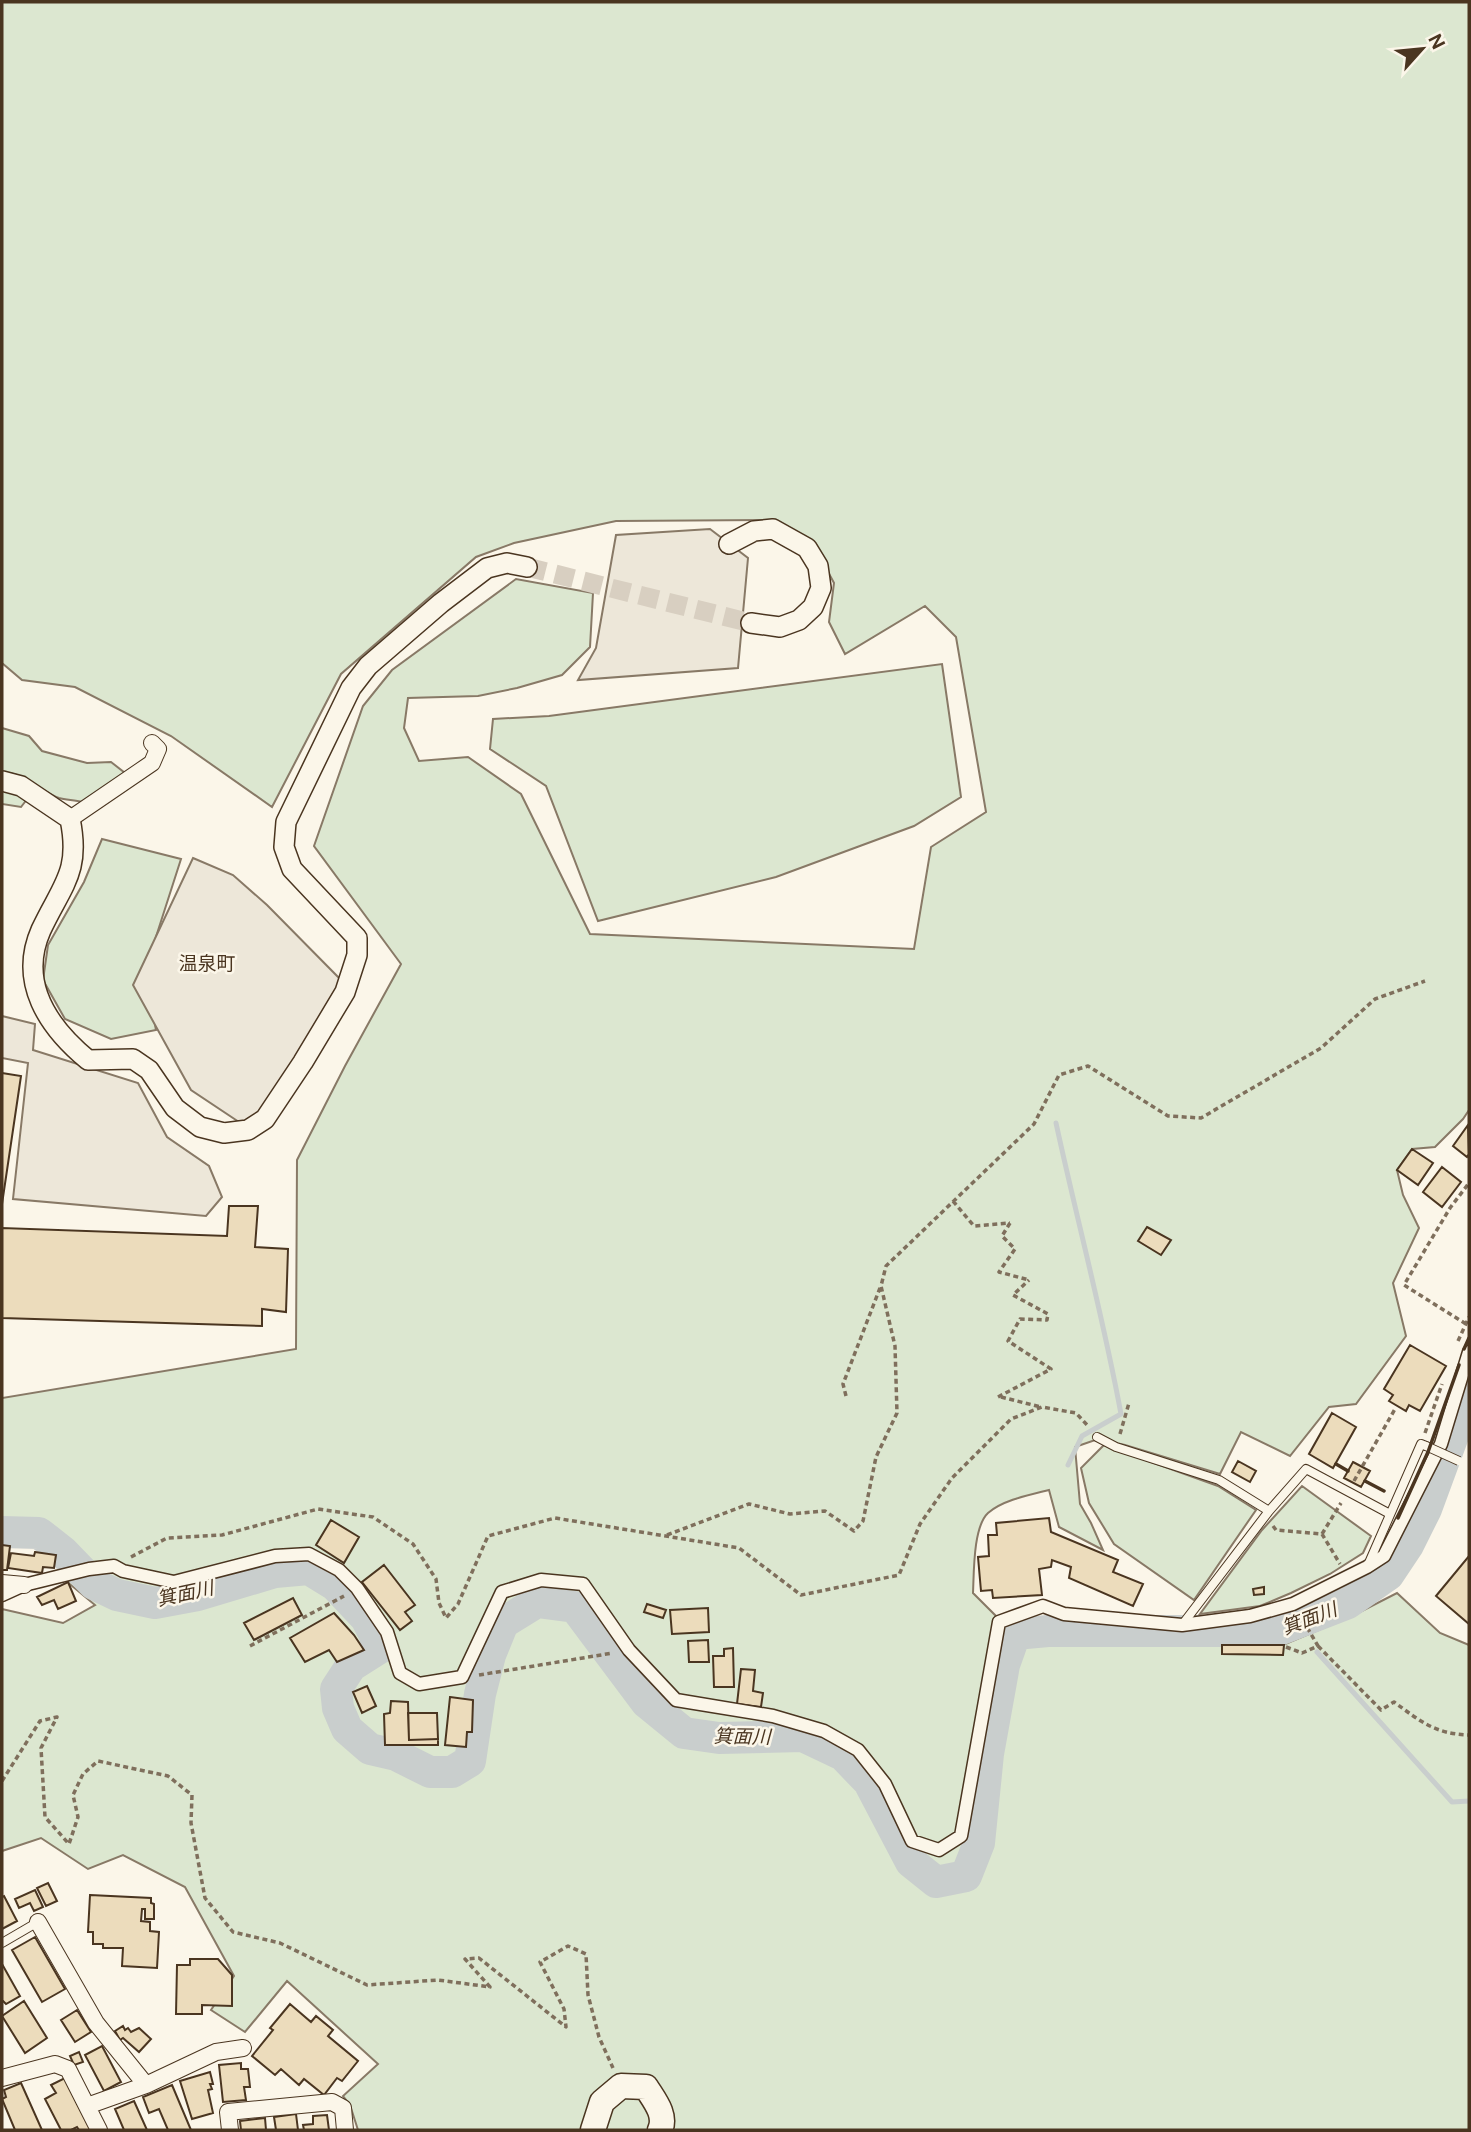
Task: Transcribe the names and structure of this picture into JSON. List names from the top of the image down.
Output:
{
  "districts": ["温泉町"],
  "water": ["箕面川"],
  "north": "top right"
}
